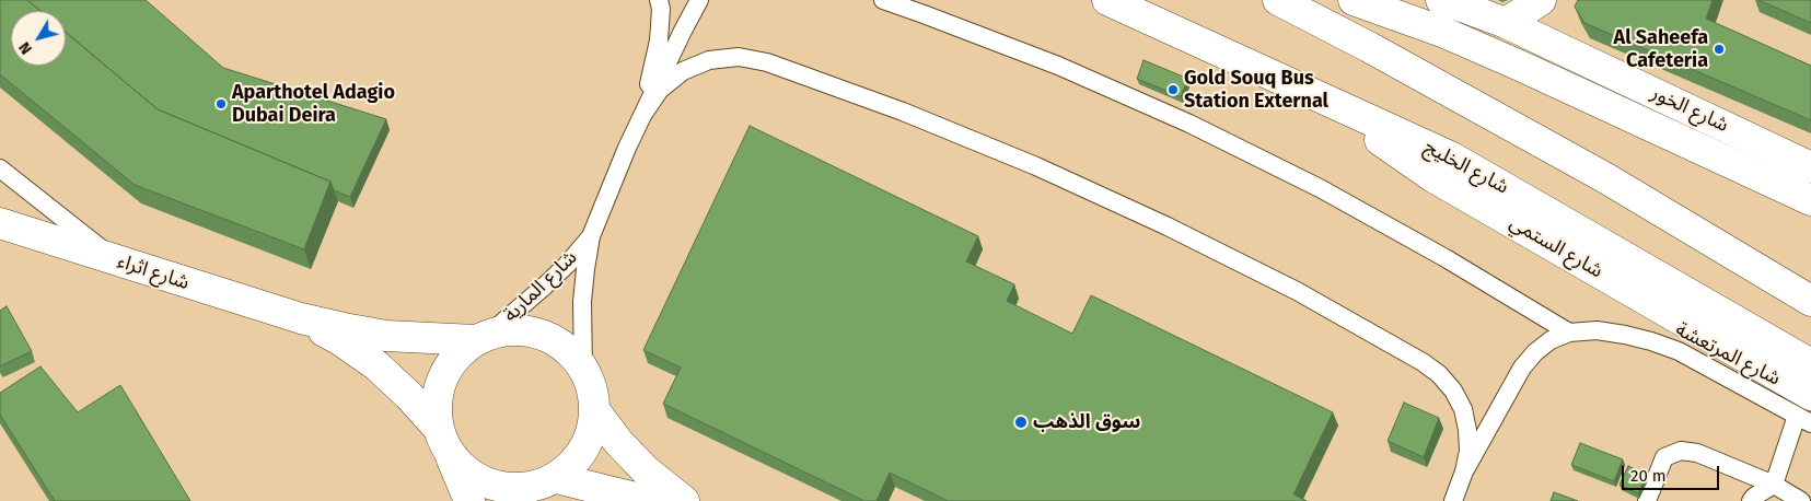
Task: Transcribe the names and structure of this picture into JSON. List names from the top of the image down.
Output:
{
  "streets": {
    "main road": [
      "شارع الخور",
      "شارع الخليج",
      "شارع الستمي",
      "شارع اثراء"
    ],
    "lane": ["شارع المارية", "شارع المرتعشة"]
  },
  "crossings": [
    ["شارع الخليج", "شارع الستمي"],
    ["شارع الستمي", "شارع المرتعشة"],
    ["شارع اثراء", "شارع المارية"]
  ],
  "places": [
    "Al Saheefa Cafeteria",
    "Gold Souq Bus Station External",
    "Aparthotel Adagio Dubai Deira",
    "سوق الذهب"
  ],
  "scale_bar": "20 m",
  "north": "bottom left"
}
